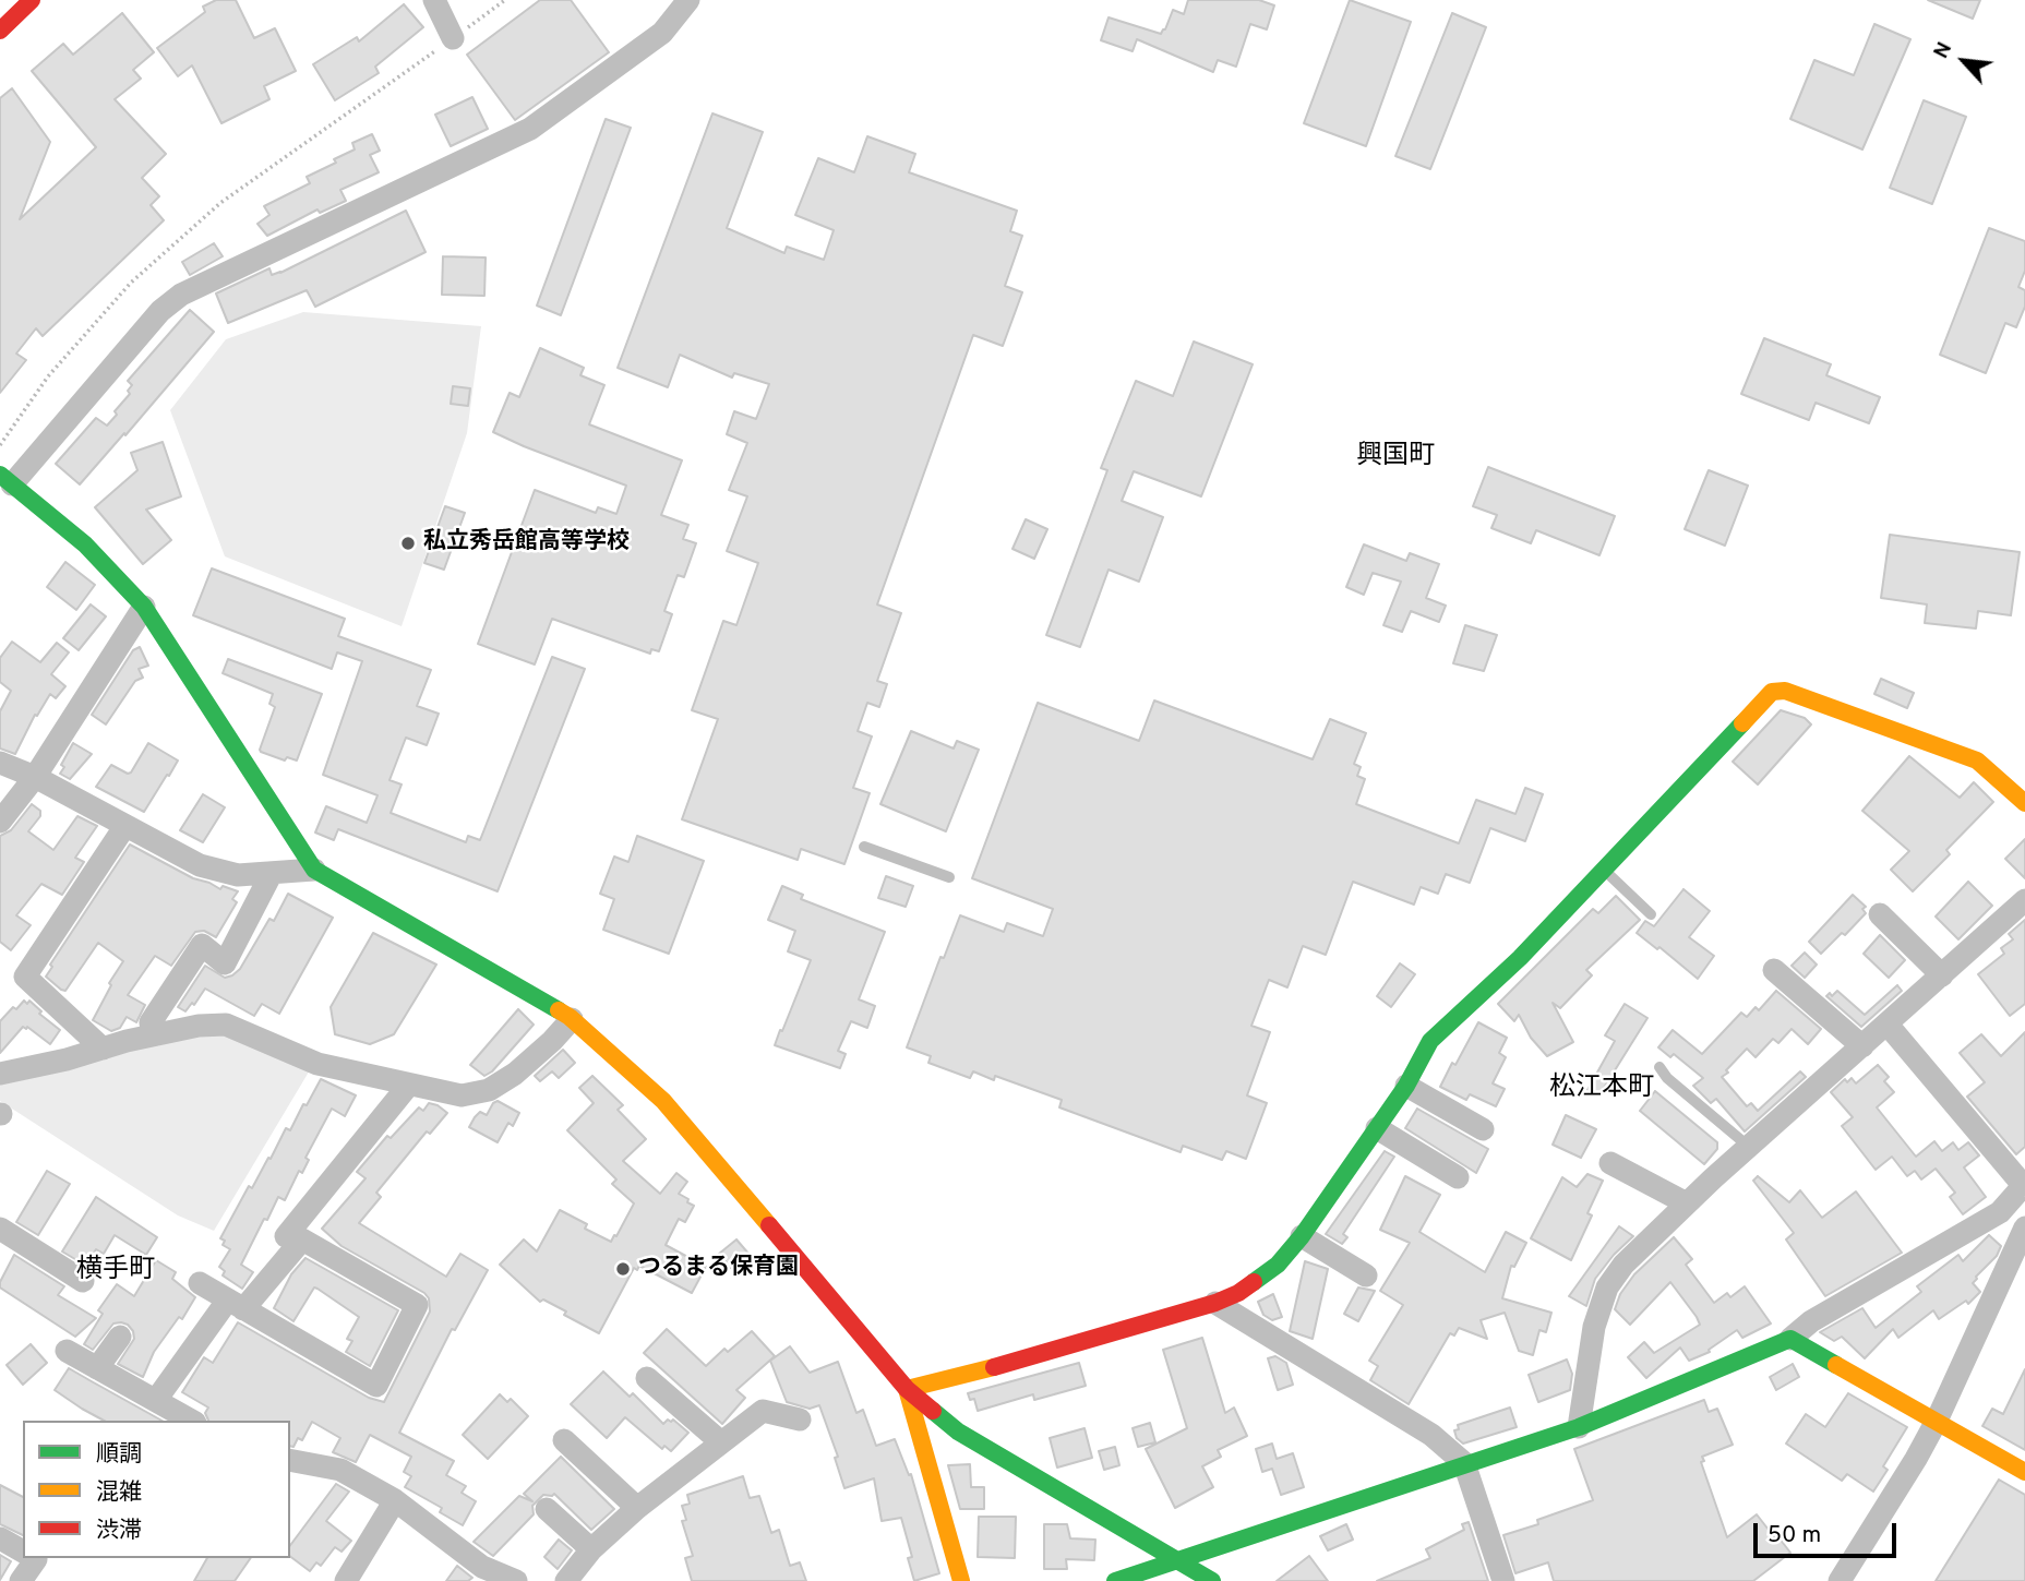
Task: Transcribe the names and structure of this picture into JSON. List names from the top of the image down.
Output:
{
  "districts": ["興国町", "松江本町", "横手町"],
  "places": ["私立秀岳館高等学校", "つるまる保育園"],
  "legend": ["順調", "混雑", "渋滞"],
  "scale_bar": "50 m",
  "north": "top left"
}
